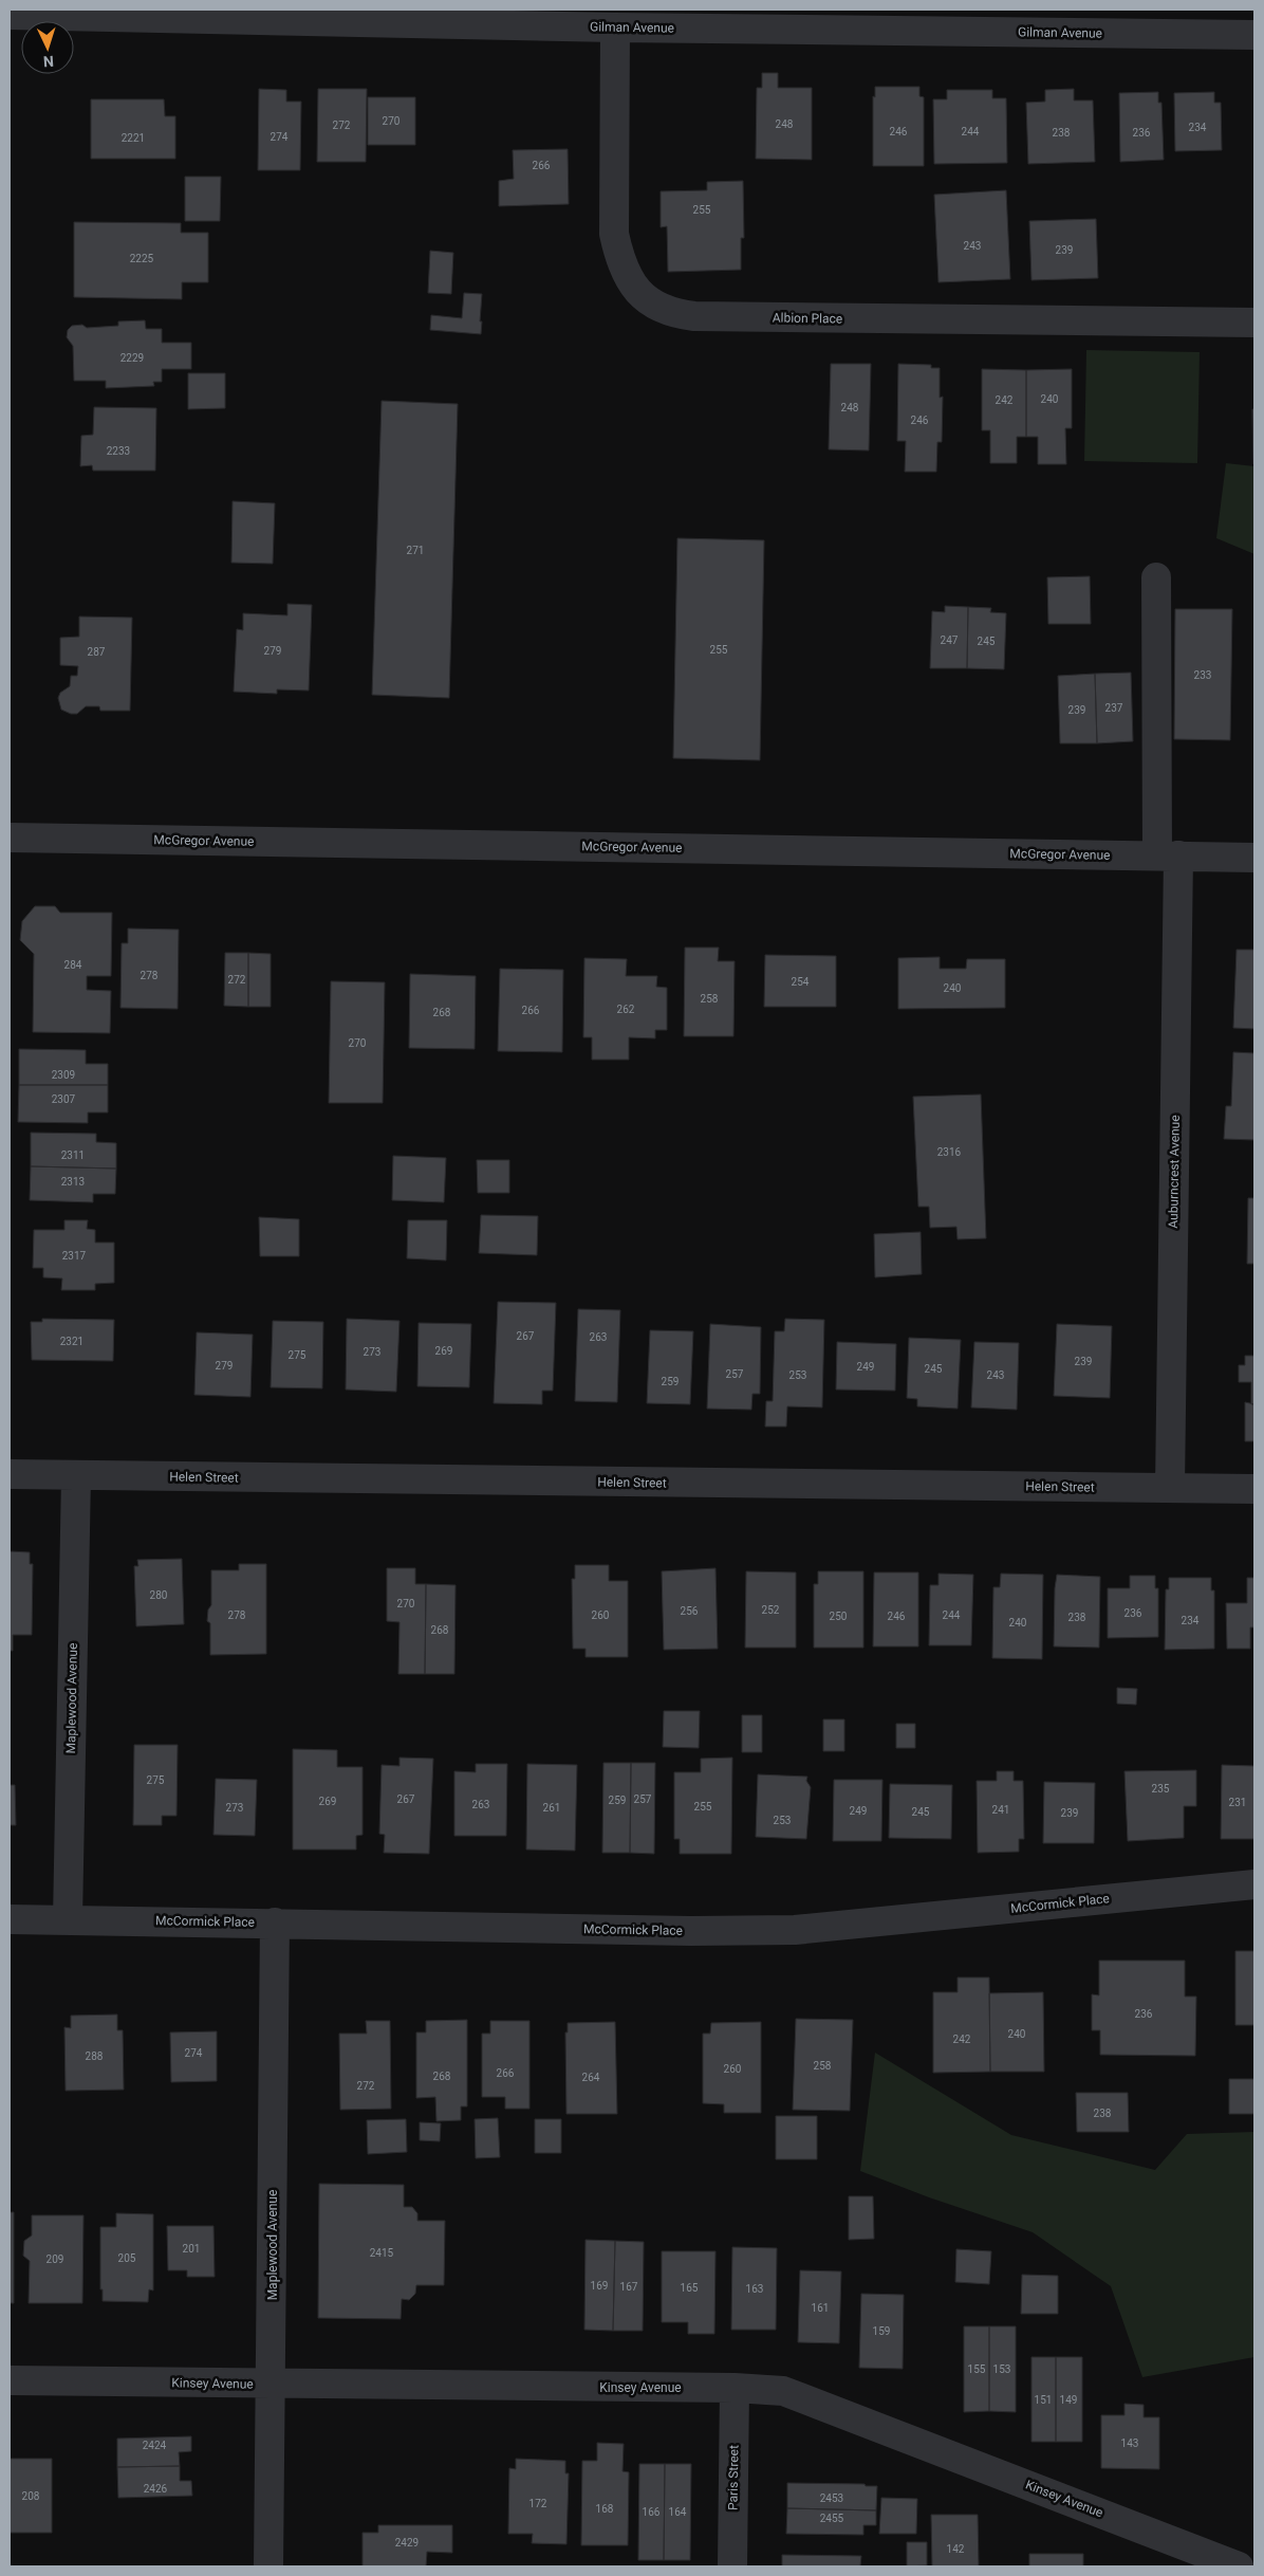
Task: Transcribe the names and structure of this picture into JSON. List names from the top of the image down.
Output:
{
  "streets": {
    "street": [
      "Gilman Avenue",
      "Albion Place",
      "McGregor Avenue",
      "Auburncrest Avenue",
      "Helen Street",
      "Maplewood Avenue",
      "McCormick Place",
      "Kinsey Avenue",
      "Paris Street"
    ]
  },
  "crossings": [
    ["Gilman Avenue", "Albion Place"],
    ["McGregor Avenue", "Auburncrest Avenue"],
    ["Auburncrest Avenue", "Helen Street"],
    ["Helen Street", "Maplewood Avenue"],
    ["Maplewood Avenue", "McCormick Place"],
    ["Maplewood Avenue", "Kinsey Avenue"],
    ["Kinsey Avenue", "Paris Street"]
  ],
  "house_numbers": [
    "270",
    "248",
    "272",
    "234",
    "246",
    "244",
    "238",
    "236",
    "274",
    "2221",
    "266",
    "255",
    "243",
    "239",
    "2225",
    "2229",
    "240",
    "242",
    "248",
    "246",
    "2233",
    "271",
    "247",
    "245",
    "255",
    "279",
    "287",
    "233",
    "237",
    "239",
    "284",
    "278",
    "272",
    "254",
    "240",
    "258",
    "262",
    "266",
    "268",
    "270",
    "2309",
    "2307",
    "2316",
    "2311",
    "2313",
    "2317",
    "267",
    "263",
    "2321",
    "269",
    "273",
    "275",
    "239",
    "279",
    "249",
    "245",
    "257",
    "253",
    "243",
    "259",
    "280",
    "270",
    "252",
    "256",
    "236",
    "278",
    "260",
    "244",
    "250",
    "246",
    "238",
    "234",
    "240",
    "268",
    "275",
    "235",
    "267",
    "257",
    "259",
    "269",
    "231",
    "263",
    "255",
    "273",
    "261",
    "241",
    "249",
    "245",
    "239",
    "253",
    "236",
    "240",
    "242",
    "274",
    "288",
    "258",
    "260",
    "266",
    "268",
    "264",
    "272",
    "238",
    "201",
    "2415",
    "205",
    "209",
    "169",
    "167",
    "165",
    "163",
    "161",
    "159",
    "155",
    "153",
    "151",
    "149",
    "143",
    "2424",
    "2426",
    "208",
    "2453",
    "172",
    "168",
    "166",
    "164",
    "2455",
    "2429",
    "142"
  ],
  "north": "bottom"
}
